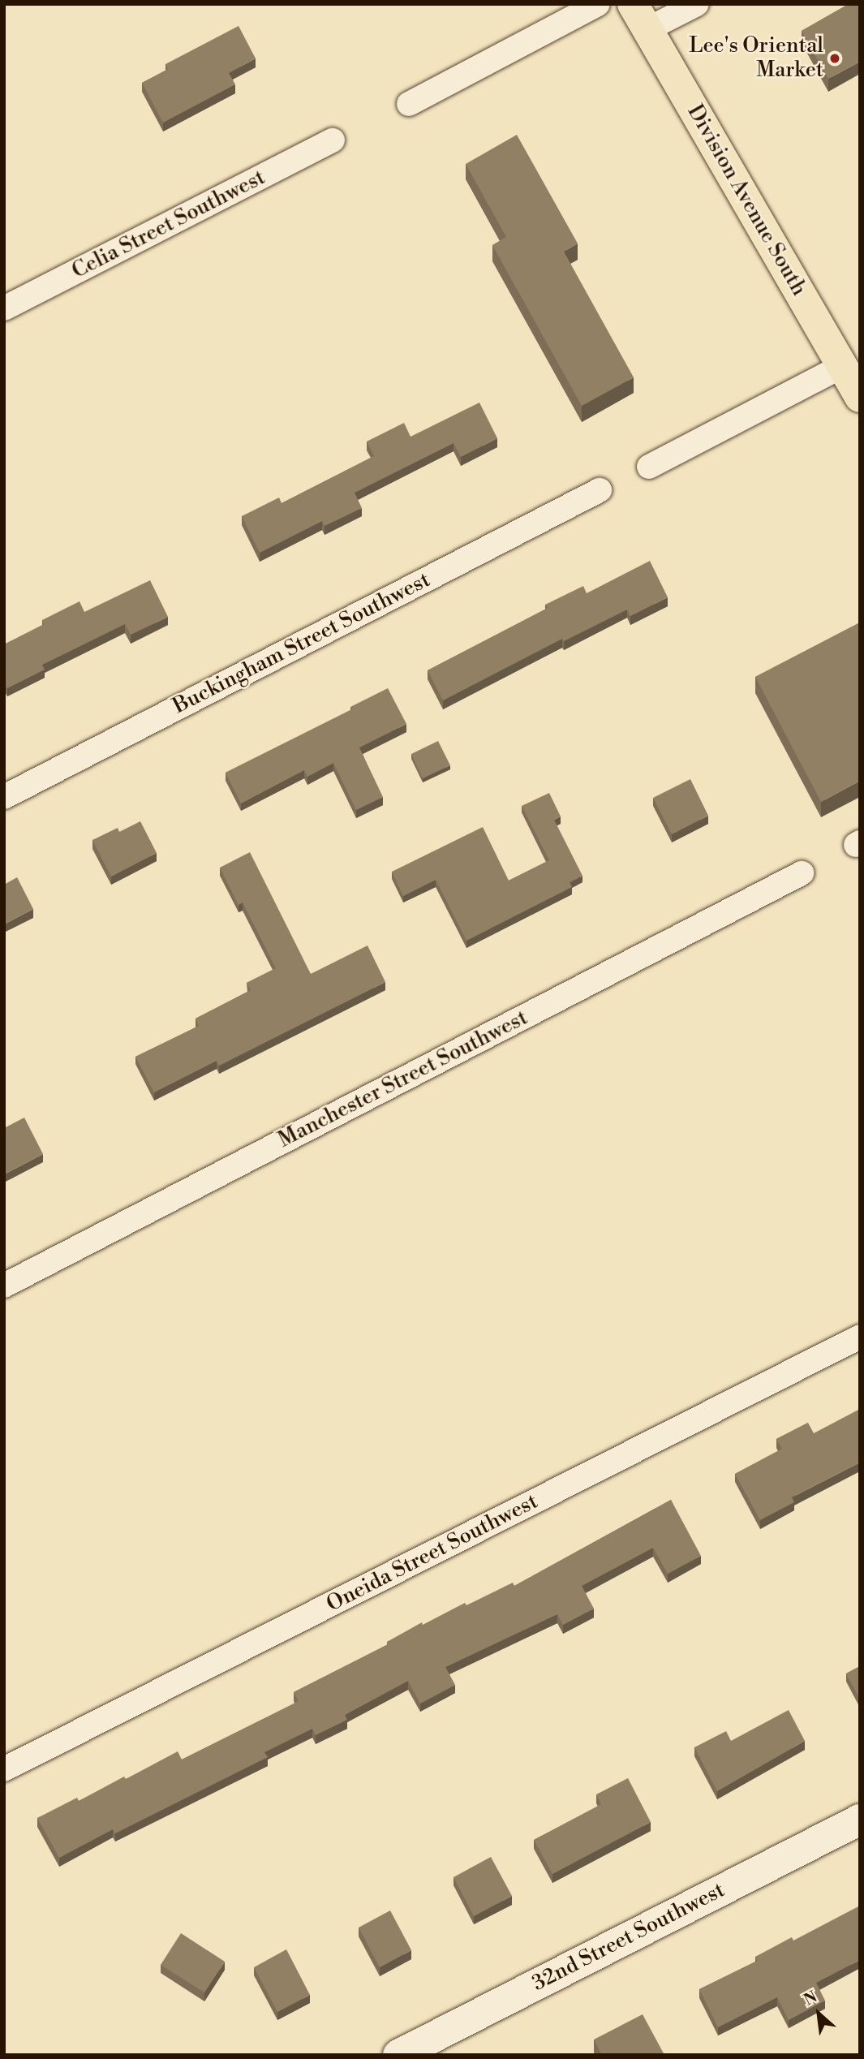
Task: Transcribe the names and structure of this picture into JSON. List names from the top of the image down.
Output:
{
  "streets": {
    "main road": ["Division Avenue South"],
    "street": [
      "Celia Street Southwest",
      "Buckingham Street Southwest",
      "Manchester Street Southwest",
      "Oneida Street Southwest",
      "32nd Street Southwest"
    ]
  },
  "places": ["Lee's Oriental Market"],
  "north": "top left"
}
